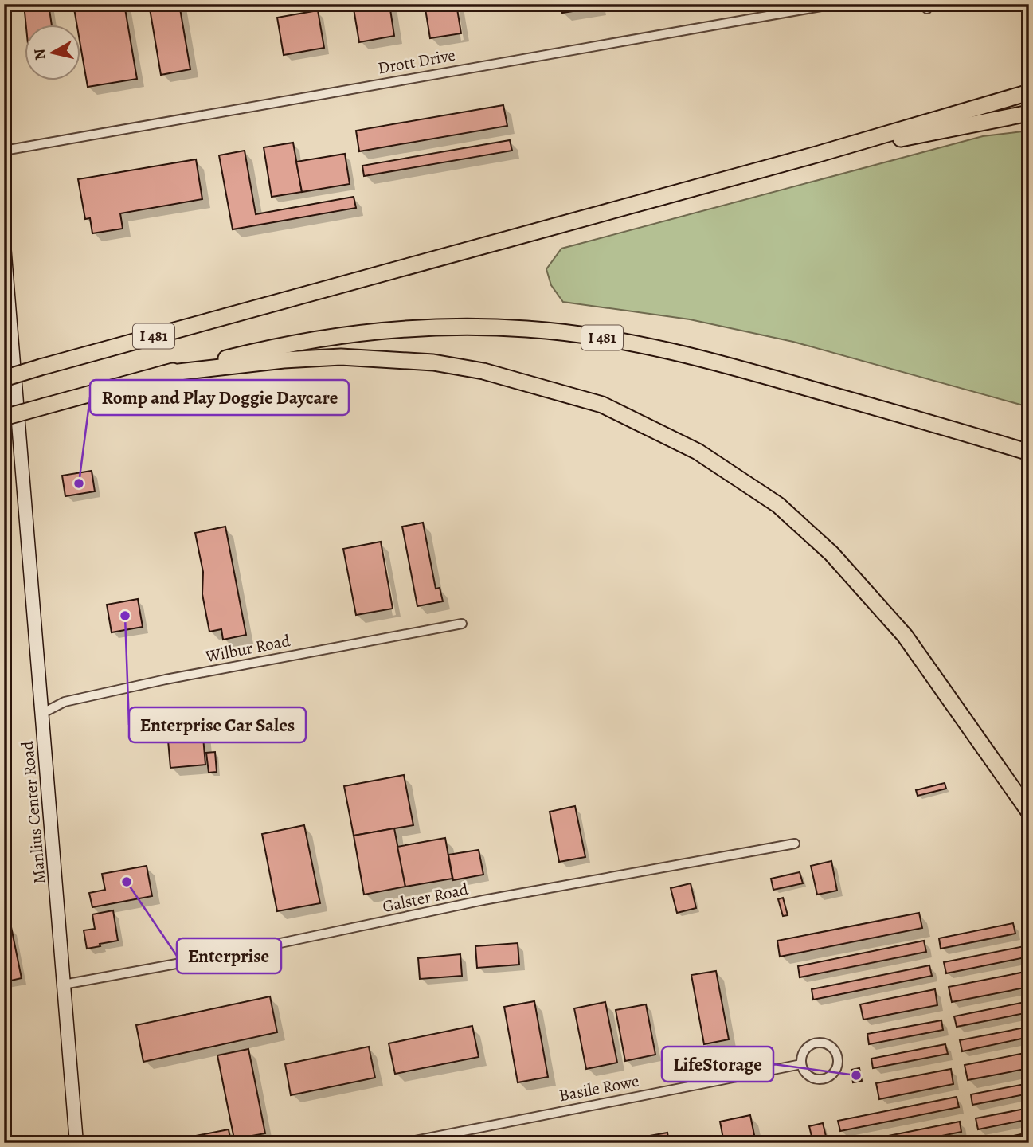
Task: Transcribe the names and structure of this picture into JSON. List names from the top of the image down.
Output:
{
  "streets": {
    "highway": ["I 481"],
    "main road": ["Manlius Center Road"],
    "street": [
      "Drott Drive",
      "Wilbur Road",
      "Galster Road",
      "Basile Rowe"
    ]
  },
  "crossings": [
    ["Wilbur Road", "Manlius Center Road"],
    ["Manlius Center Road", "Galster Road"]
  ],
  "places": [
    "Romp and Play Doggie Daycare",
    "Enterprise Car Sales",
    "Enterprise",
    "LifeStorage"
  ],
  "north": "left"
}
